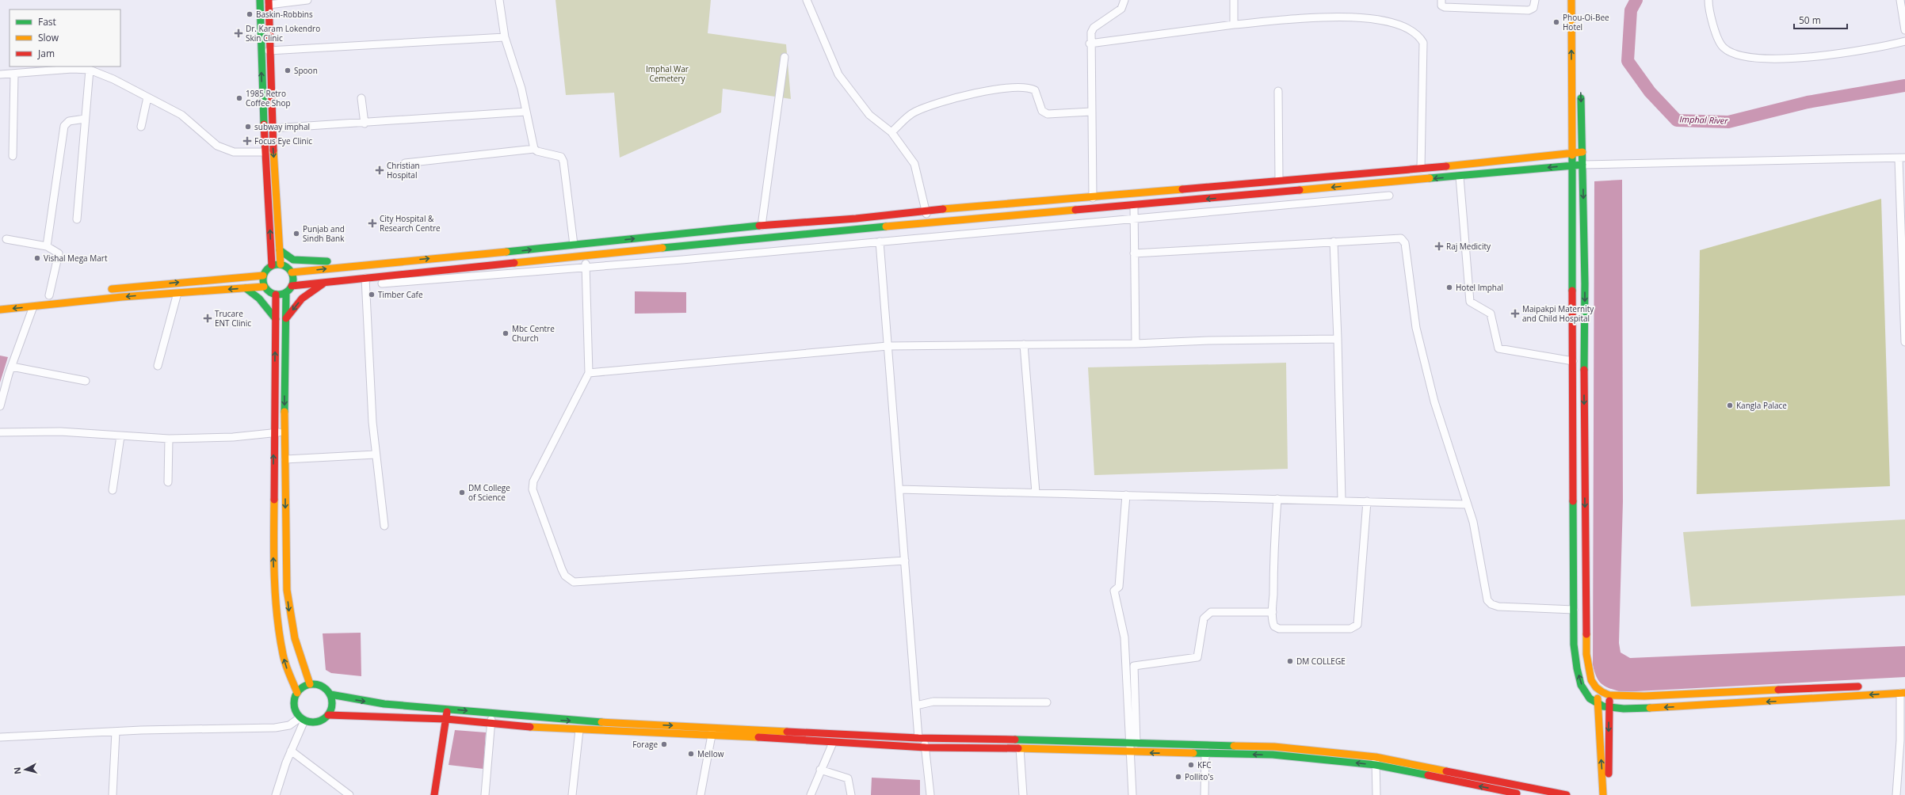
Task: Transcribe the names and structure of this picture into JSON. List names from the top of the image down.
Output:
{
  "water": ["Imphal River"],
  "parks": ["Imphal War Cemetery"],
  "places": {
    "other": [
      "Baskin-Robbins",
      "Phou-Oi-Bee Hotel",
      "Spoon",
      "1985 Retro Coffee Shop",
      "subway imphal",
      "Punjab and Sindh Bank",
      "Vishal Mega Mart",
      "Hotel Imphal",
      "Timber Cafe",
      "Mbc Centre Church",
      "Kangla Palace",
      "DM College of Science",
      "DM COLLEGE",
      "Forage",
      "Mellow",
      "KFC",
      "Pollito's"
    ],
    "health": [
      "Dr. Karam Lokendro Skin Clinic",
      "Focus Eye Clinic",
      "Christian Hospital",
      "City Hospital & Research Centre",
      "Raj Medicity",
      "Maipakpi Maternity and Child Hospital",
      "Trucare ENT Clinic"
    ]
  },
  "legend": ["Fast", "Slow", "Jam"],
  "scale_bar": "50 m",
  "north": "left"
}
